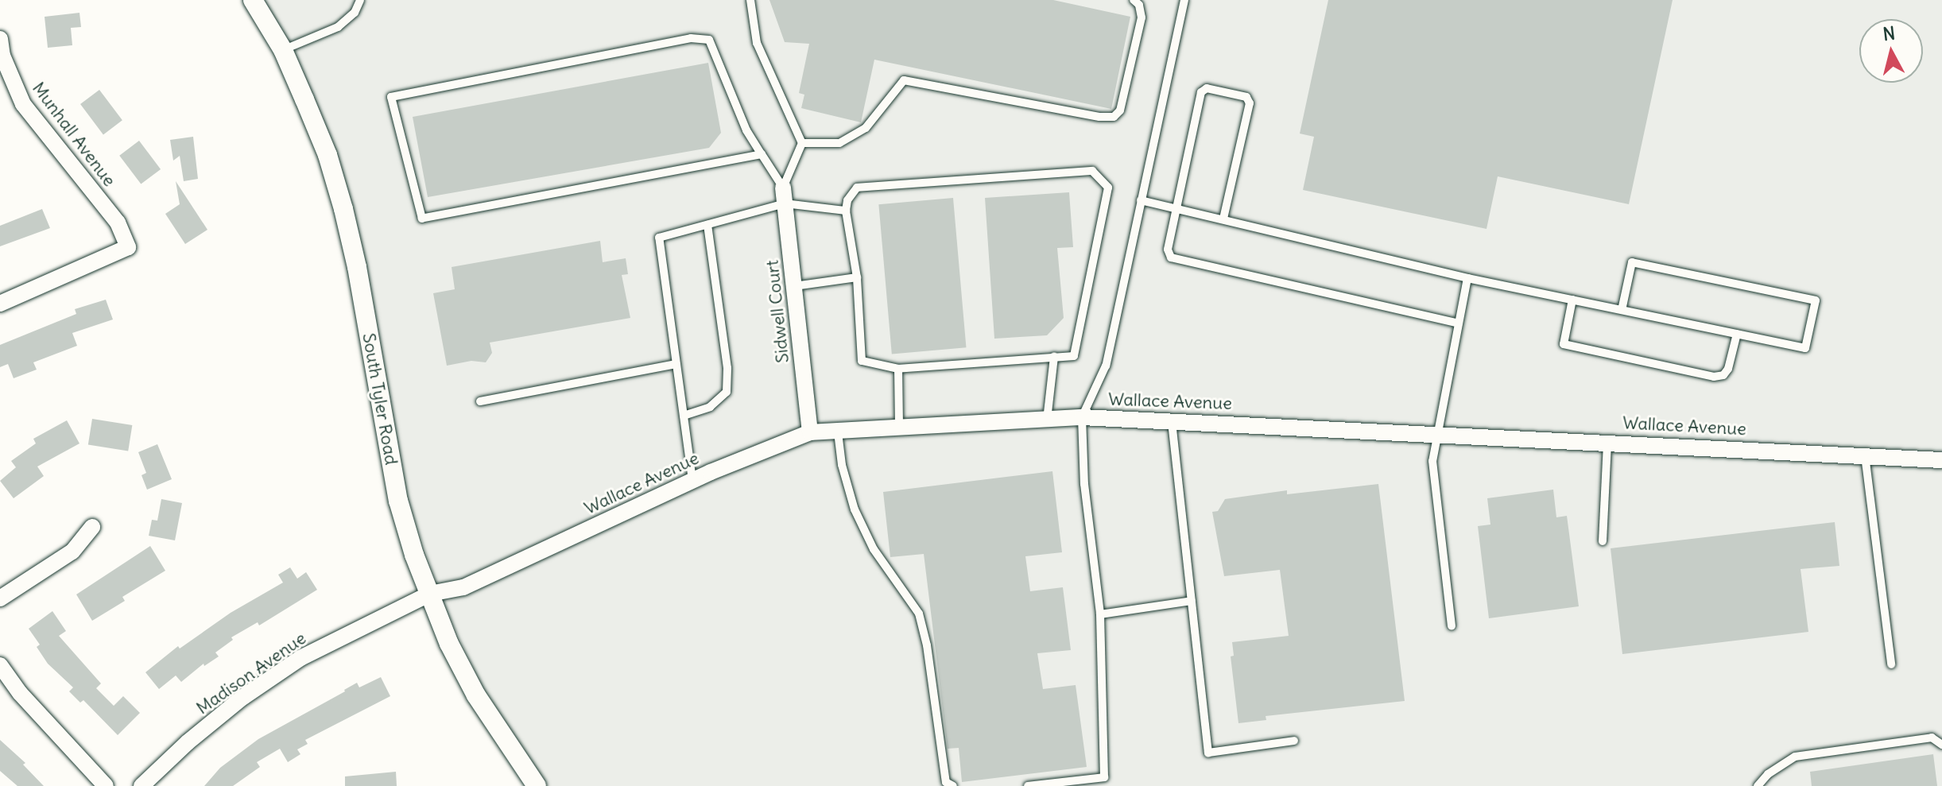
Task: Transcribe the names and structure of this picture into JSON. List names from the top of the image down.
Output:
{
  "streets": {
    "street": [
      "Munhall Avenue",
      "Sidwell Court",
      "South Tyler Road",
      "Wallace Avenue",
      "Madison Avenue"
    ]
  },
  "crossings": [
    ["Sidwell Court", "Wallace Avenue"],
    ["South Tyler Road", "Wallace Avenue"],
    ["South Tyler Road", "Madison Avenue"],
    ["Wallace Avenue", "Madison Avenue"]
  ],
  "north": "top"
}
